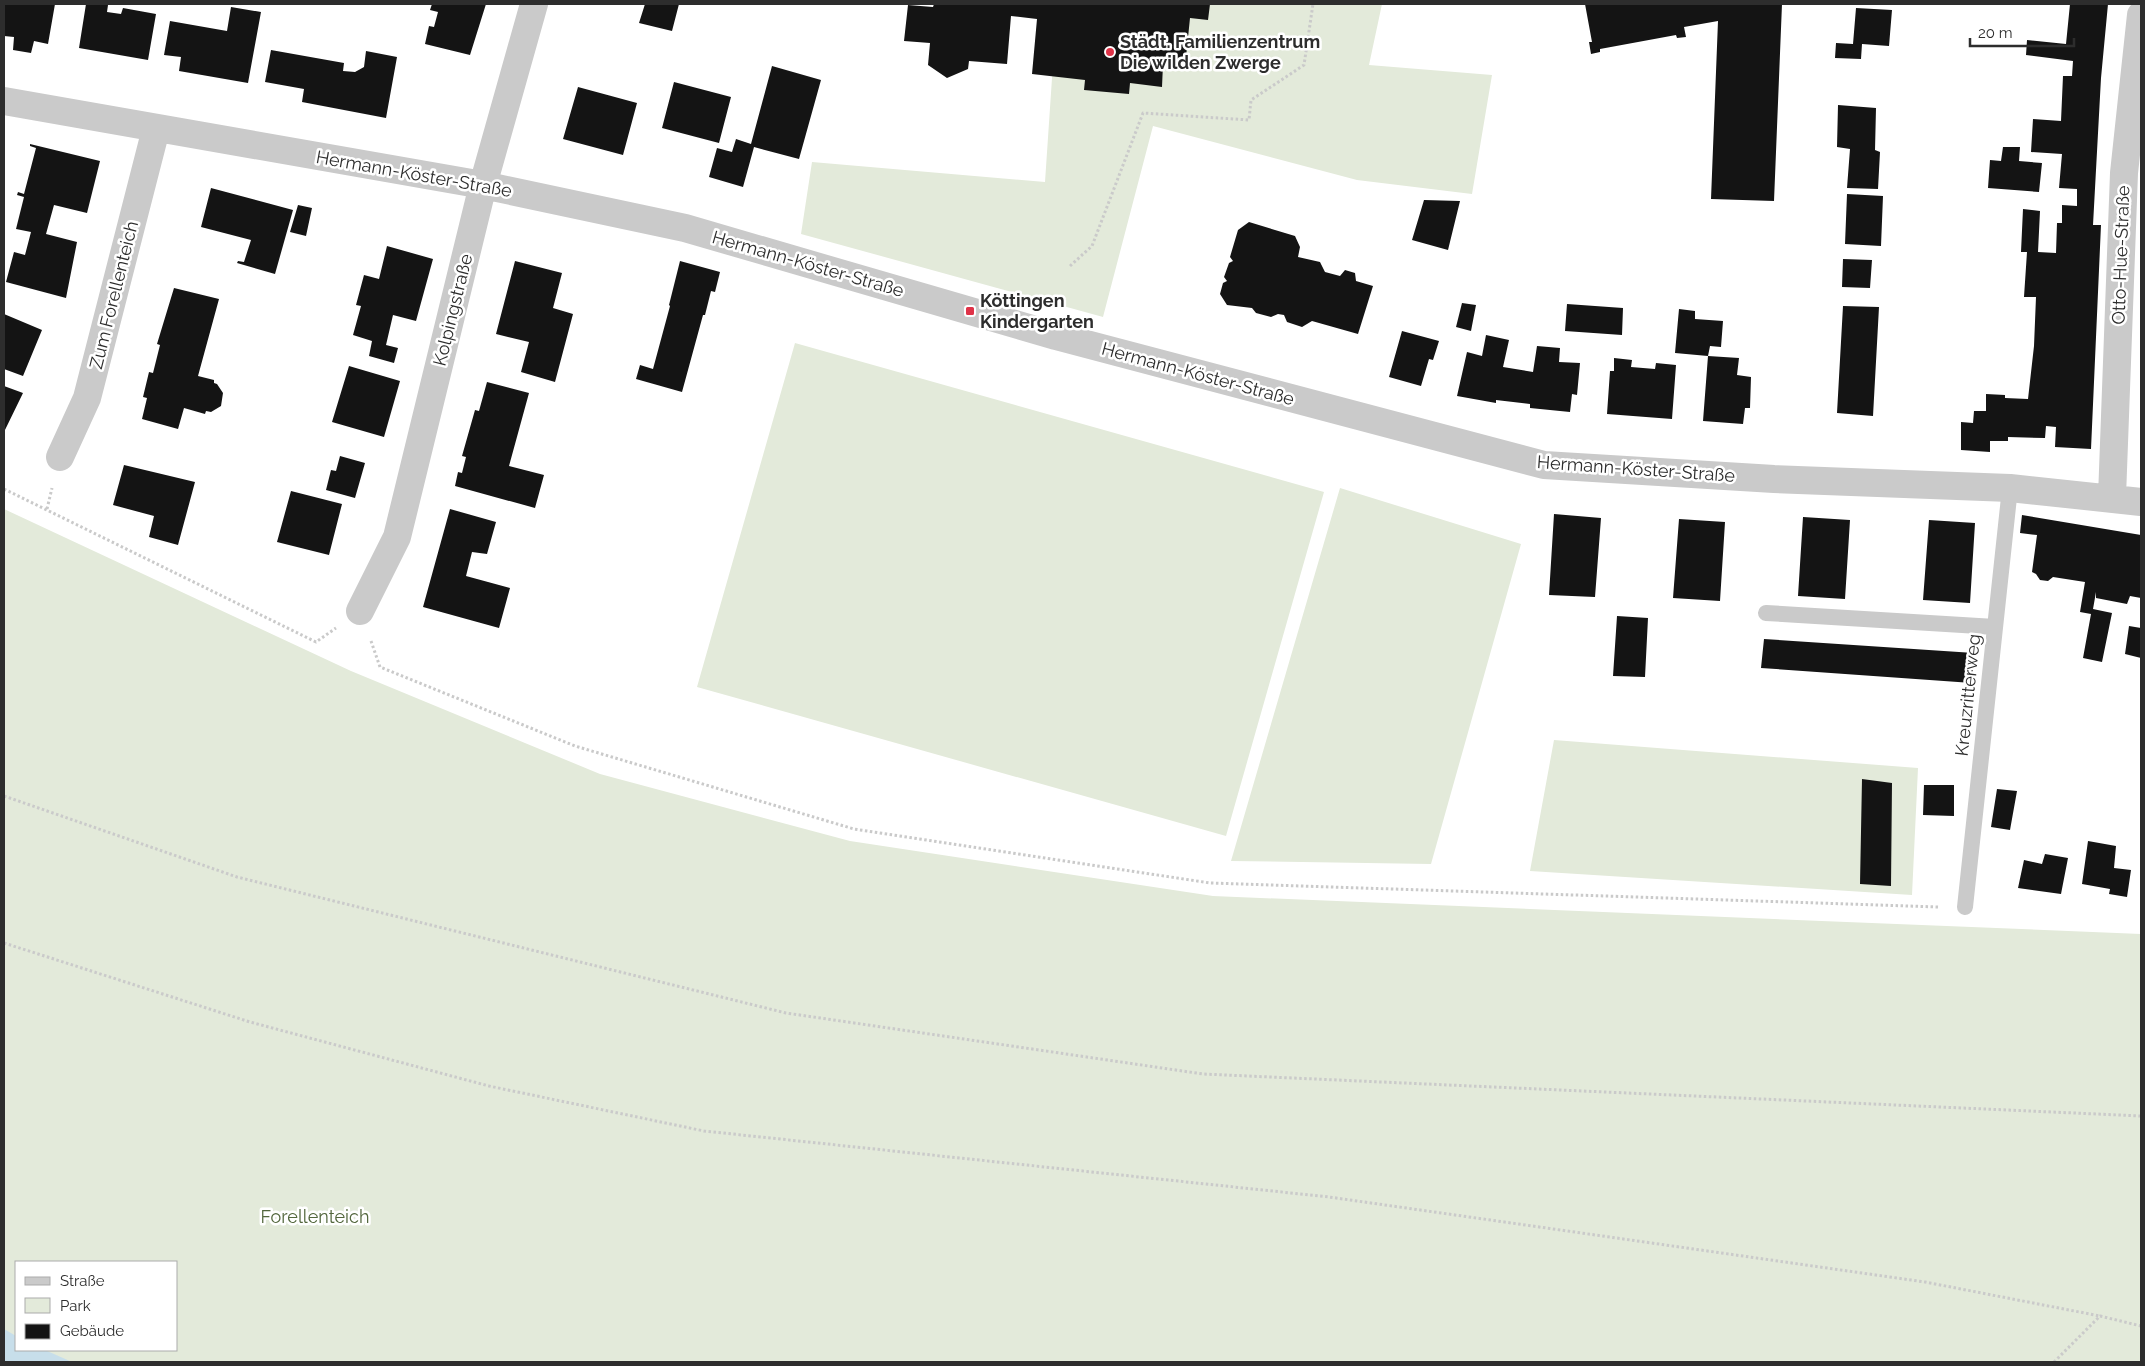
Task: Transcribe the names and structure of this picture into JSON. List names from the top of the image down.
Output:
{
  "streets": {
    "street": [
      "Hermann-Köster-Straße",
      "Otto-Hue-Straße",
      "Zum Forellenteich",
      "Kolpingstraße"
    ],
    "lane": ["Kreuzritterweg"]
  },
  "crossings": [
    ["Hermann-Köster-Straße", "Otto-Hue-Straße"],
    ["Hermann-Köster-Straße", "Zum Forellenteich"],
    ["Hermann-Köster-Straße", "Kolpingstraße"],
    ["Hermann-Köster-Straße", "Kreuzritterweg"]
  ],
  "parks": ["Forellenteich"],
  "places": {
    "other": ["Städt. Familienzentrum Die wilden Zwerge"],
    "transit": ["Köttingen Kindergarten"]
  },
  "legend": ["Straße", "Park", "Gebäude"],
  "scale_bar": "20 m"
}
